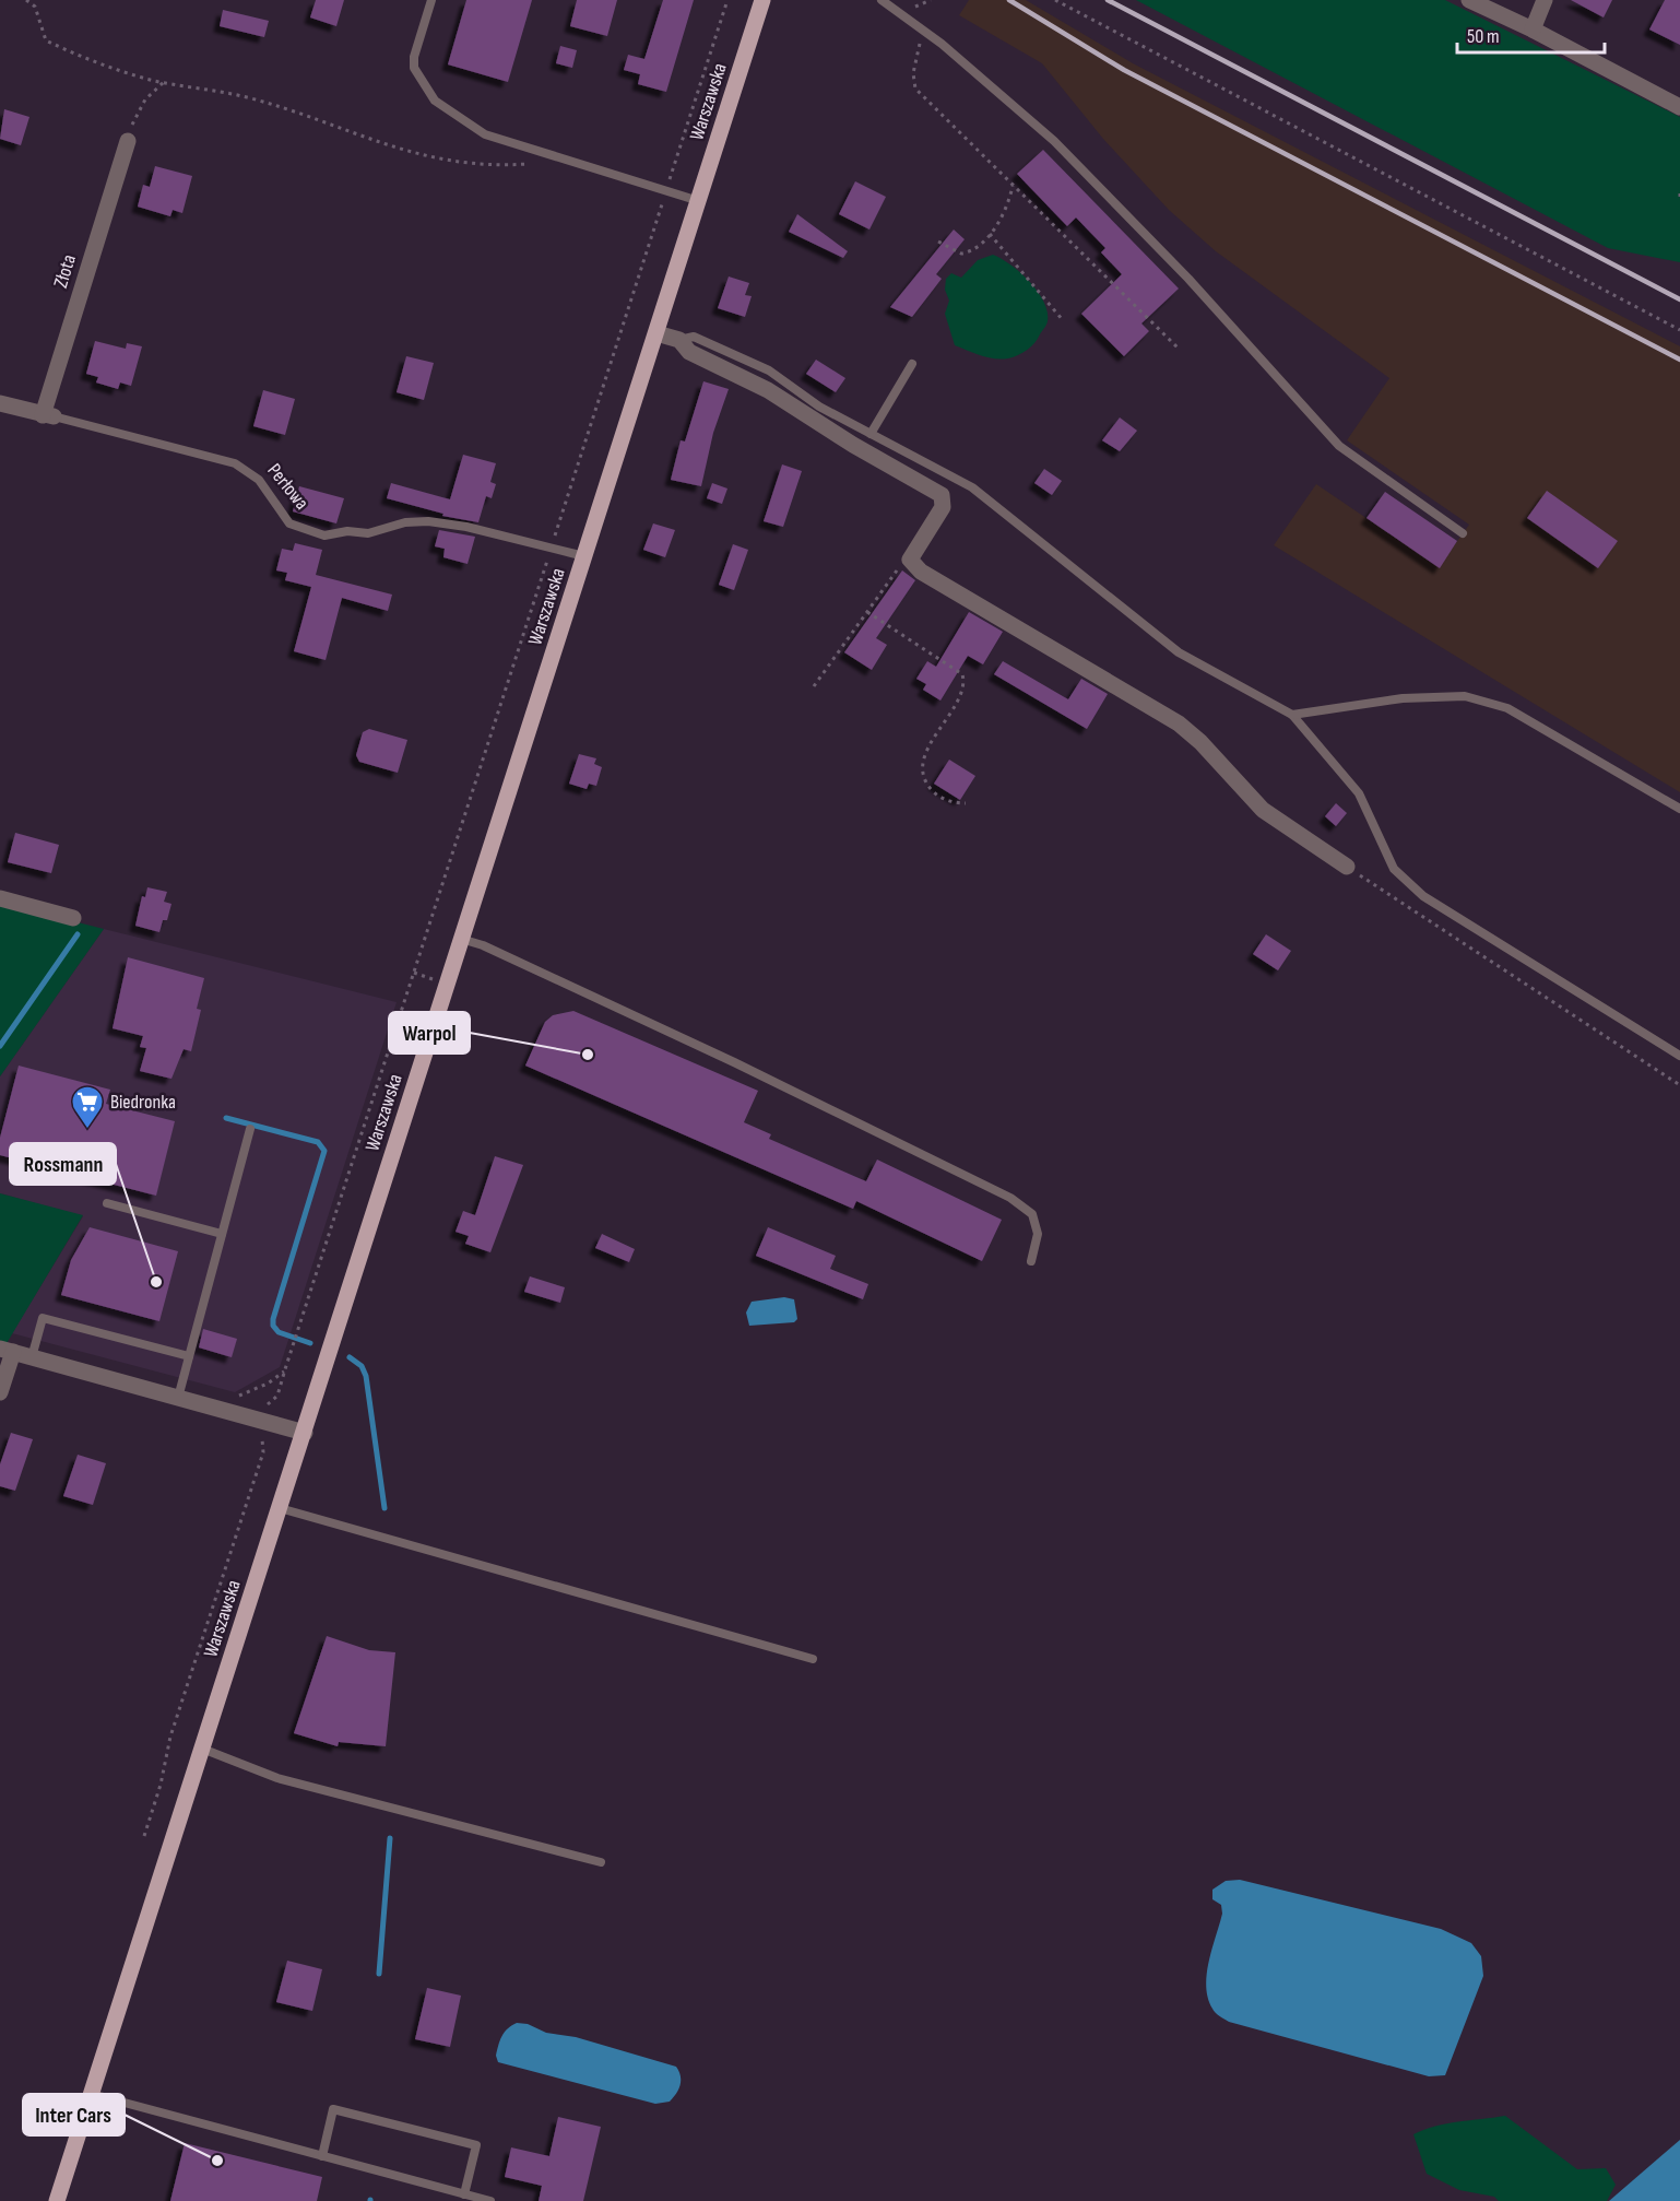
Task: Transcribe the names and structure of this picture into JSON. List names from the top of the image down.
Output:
{
  "streets": {
    "main road": ["Warszawska"],
    "street": ["Złota", "Perłowa"]
  },
  "crossings": [
    ["Warszawska", "Perłowa"],
    ["Złota", "Perłowa"]
  ],
  "places": {
    "other": ["Warpol", "Rossmann", "Inter Cars"],
    "supermarket": ["Biedronka"]
  },
  "scale_bar": "50 m"
}
